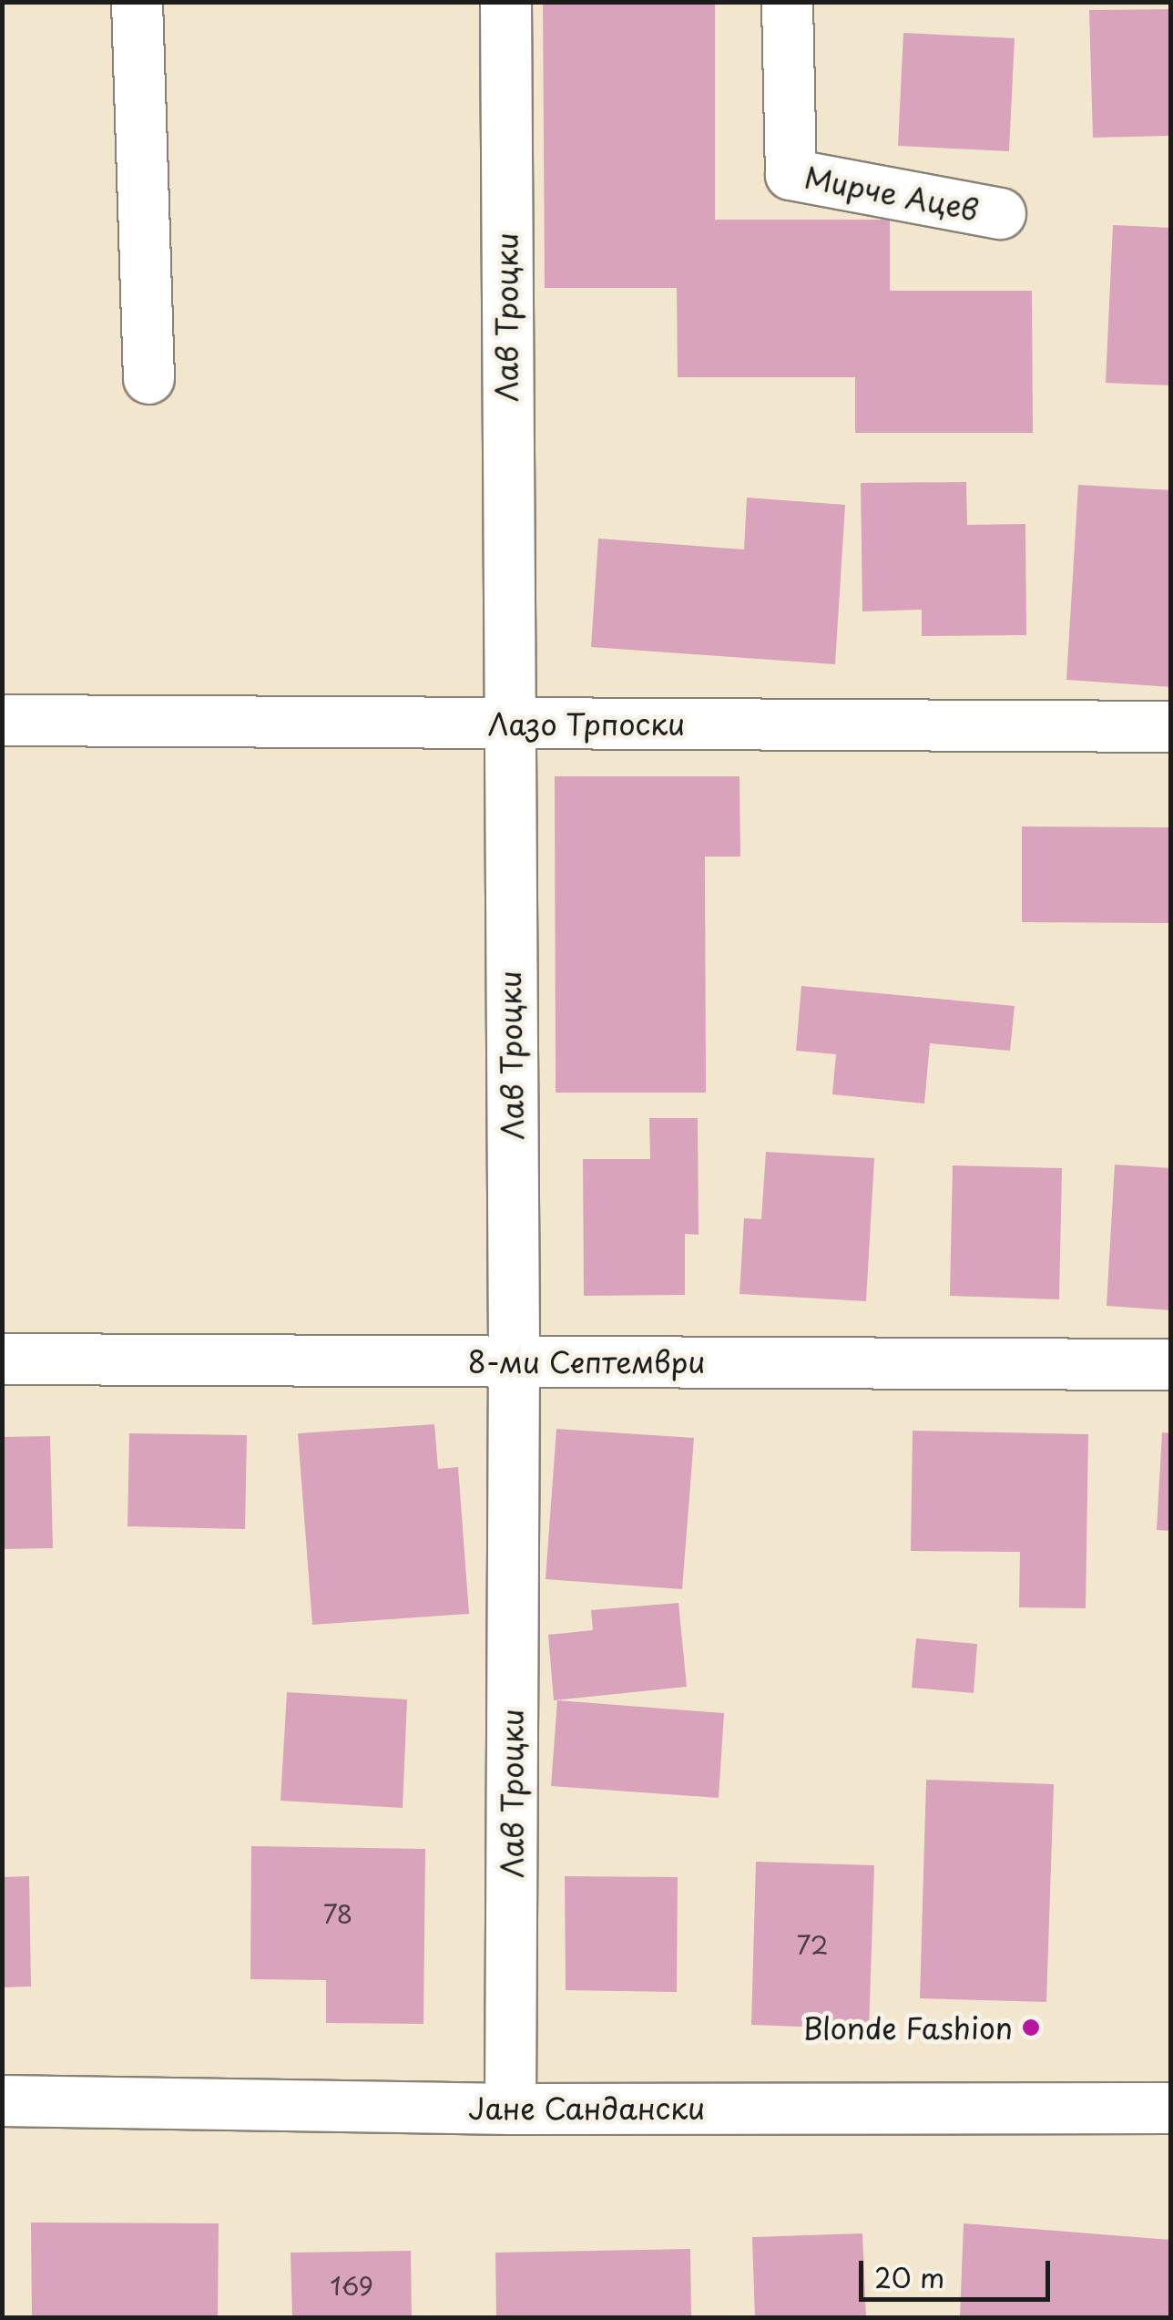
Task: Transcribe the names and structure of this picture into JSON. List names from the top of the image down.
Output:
{
  "streets": {
    "street": [
      "Мирче Ацев",
      "Лав Троцки",
      "Лазо Трпоски",
      "8-ми Септември",
      "Јане Сандански"
    ]
  },
  "crossings": [
    ["Лав Троцки", "Лазо Трпоски"],
    ["Лав Троцки", "8-ми Септември"],
    ["Лав Троцки", "Јане Сандански"]
  ],
  "places": ["Blonde Fashion"],
  "house_numbers": ["78", "72", "169"],
  "scale_bar": "20 m"
}
